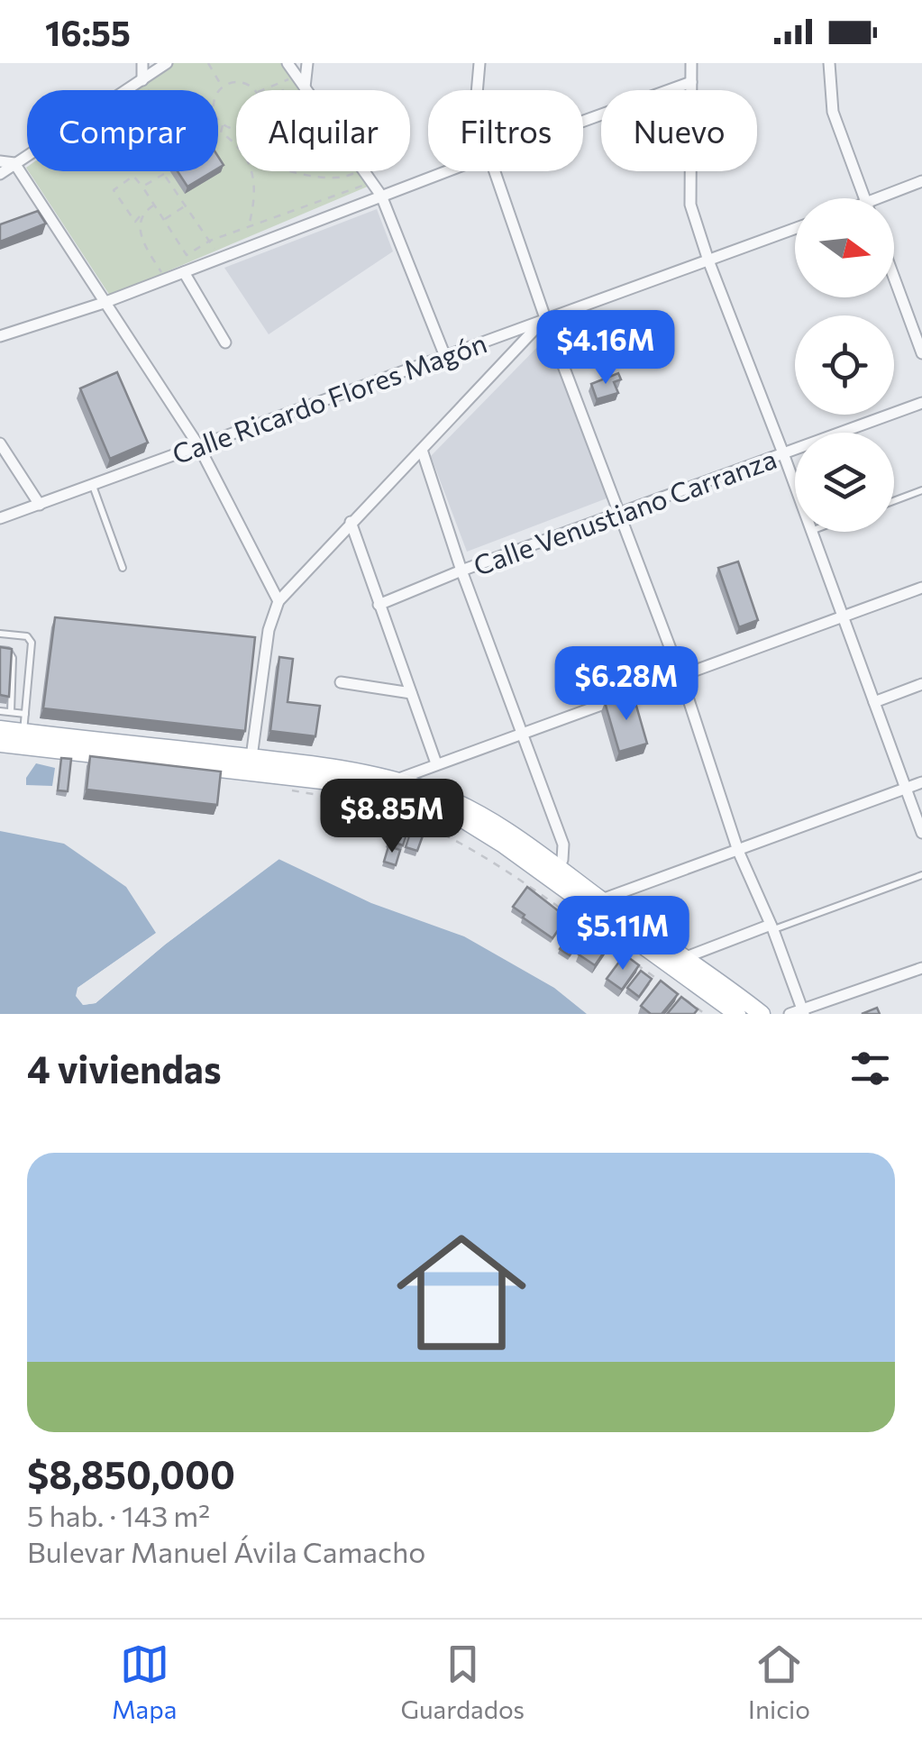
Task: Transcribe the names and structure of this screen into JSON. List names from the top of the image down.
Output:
{
  "streets": {
    "street": ["Calle Ricardo Flores Magón", "Calle Venustiano Carranza"]
  },
  "north": "right",
  "page": {
    "status": "16:55",
    "chip": [
      "Comprar",
      "Alquilar",
      "Filtros",
      "Nuevo"
    ],
    "price": [
      "$4.16M",
      "$6.28M",
      "$8.85M",
      "$5.11M"
    ],
    "heading": "4 viviendas",
    "list": [
      {
        "name": "$8,850,000",
        "note": "5 hab. · 143 m² · Bulevar Manuel Ávila Camacho"
      }
    ],
    "tabs": ["Mapa", "Guardados", "Inicio"]
  }
}
